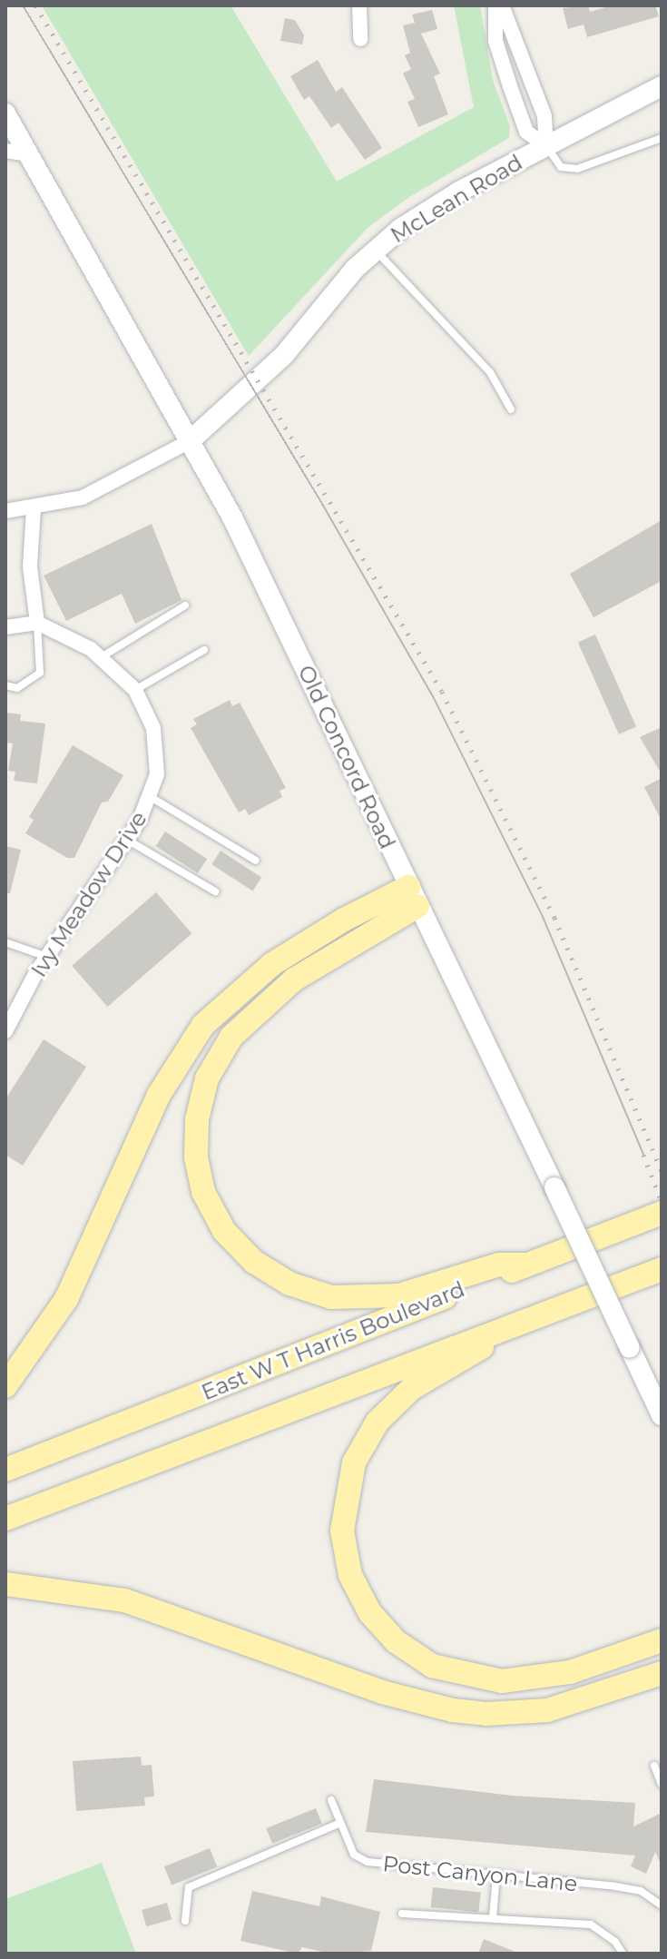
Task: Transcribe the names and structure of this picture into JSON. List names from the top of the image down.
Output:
{
  "streets": {
    "main road": ["East W T Harris Boulevard"],
    "street": ["McLean Road", "Old Concord Road", "Ivy Meadow Drive"],
    "lane": ["Post Canyon Lane"]
  },
  "crossings": [
    ["McLean Road", "Old Concord Road"]
  ]
}
